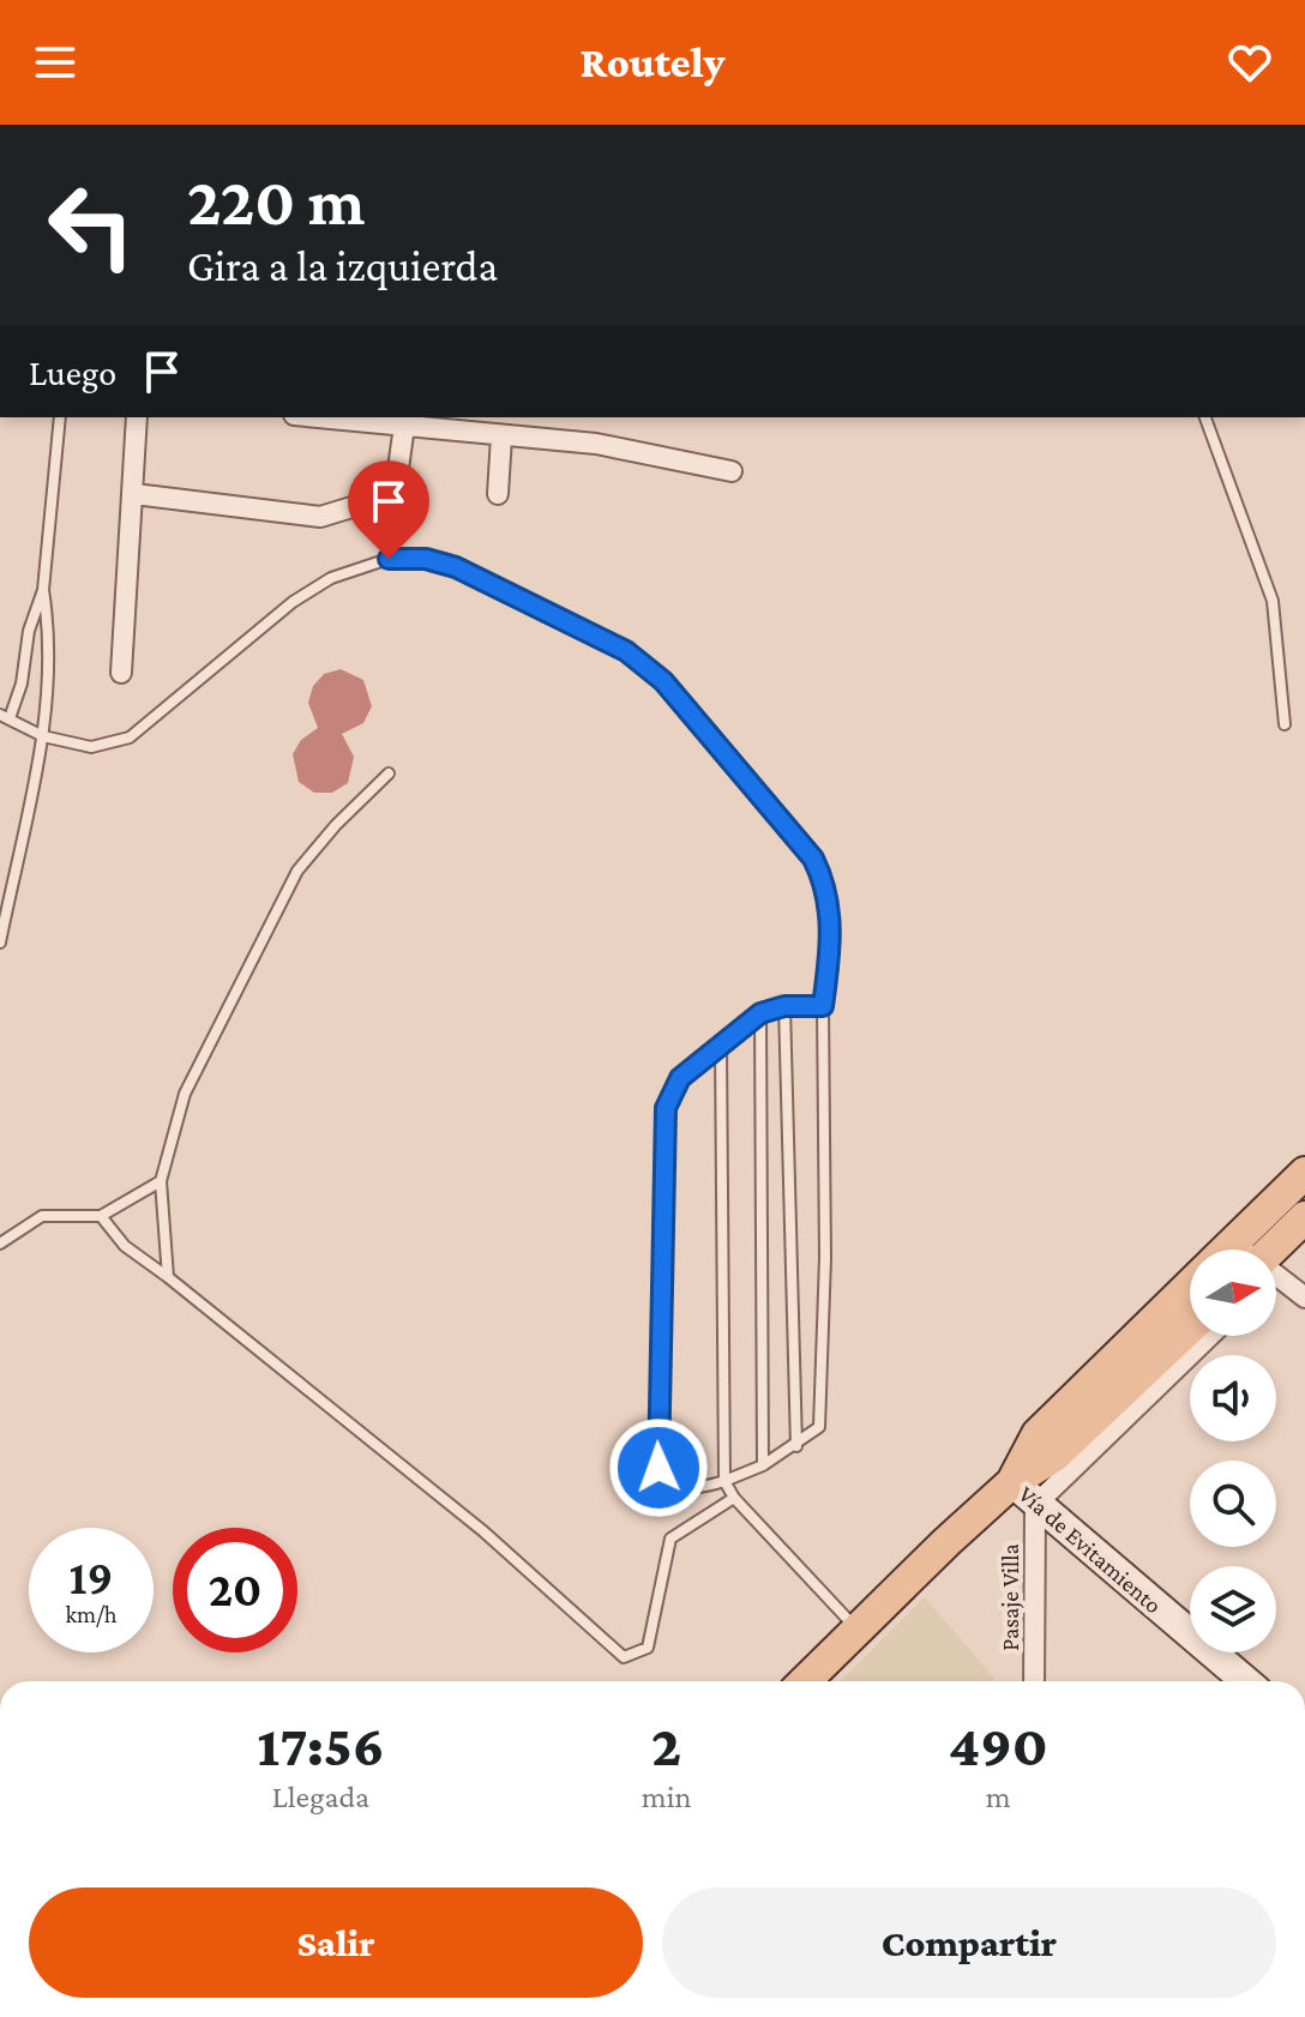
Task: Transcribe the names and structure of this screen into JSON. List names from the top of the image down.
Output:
{
  "streets": {
    "main road": ["Vía de Evitamiento"],
    "street": ["Pasaje Villa"]
  },
  "crossings": [
    ["Vía de Evitamiento", "Pasaje Villa"]
  ],
  "north": "right",
  "page": {
    "header": "Routely",
    "turn": ["220 m", "Gira a la izquierda"],
    "then": "Luego",
    "speed": "19 km/h",
    "limit": "20",
    "eta": [
      "17:56",
      "Llegada",
      "2",
      "min",
      "490",
      "m"
    ],
    "buttons": ["Salir", "Compartir"]
  }
}
